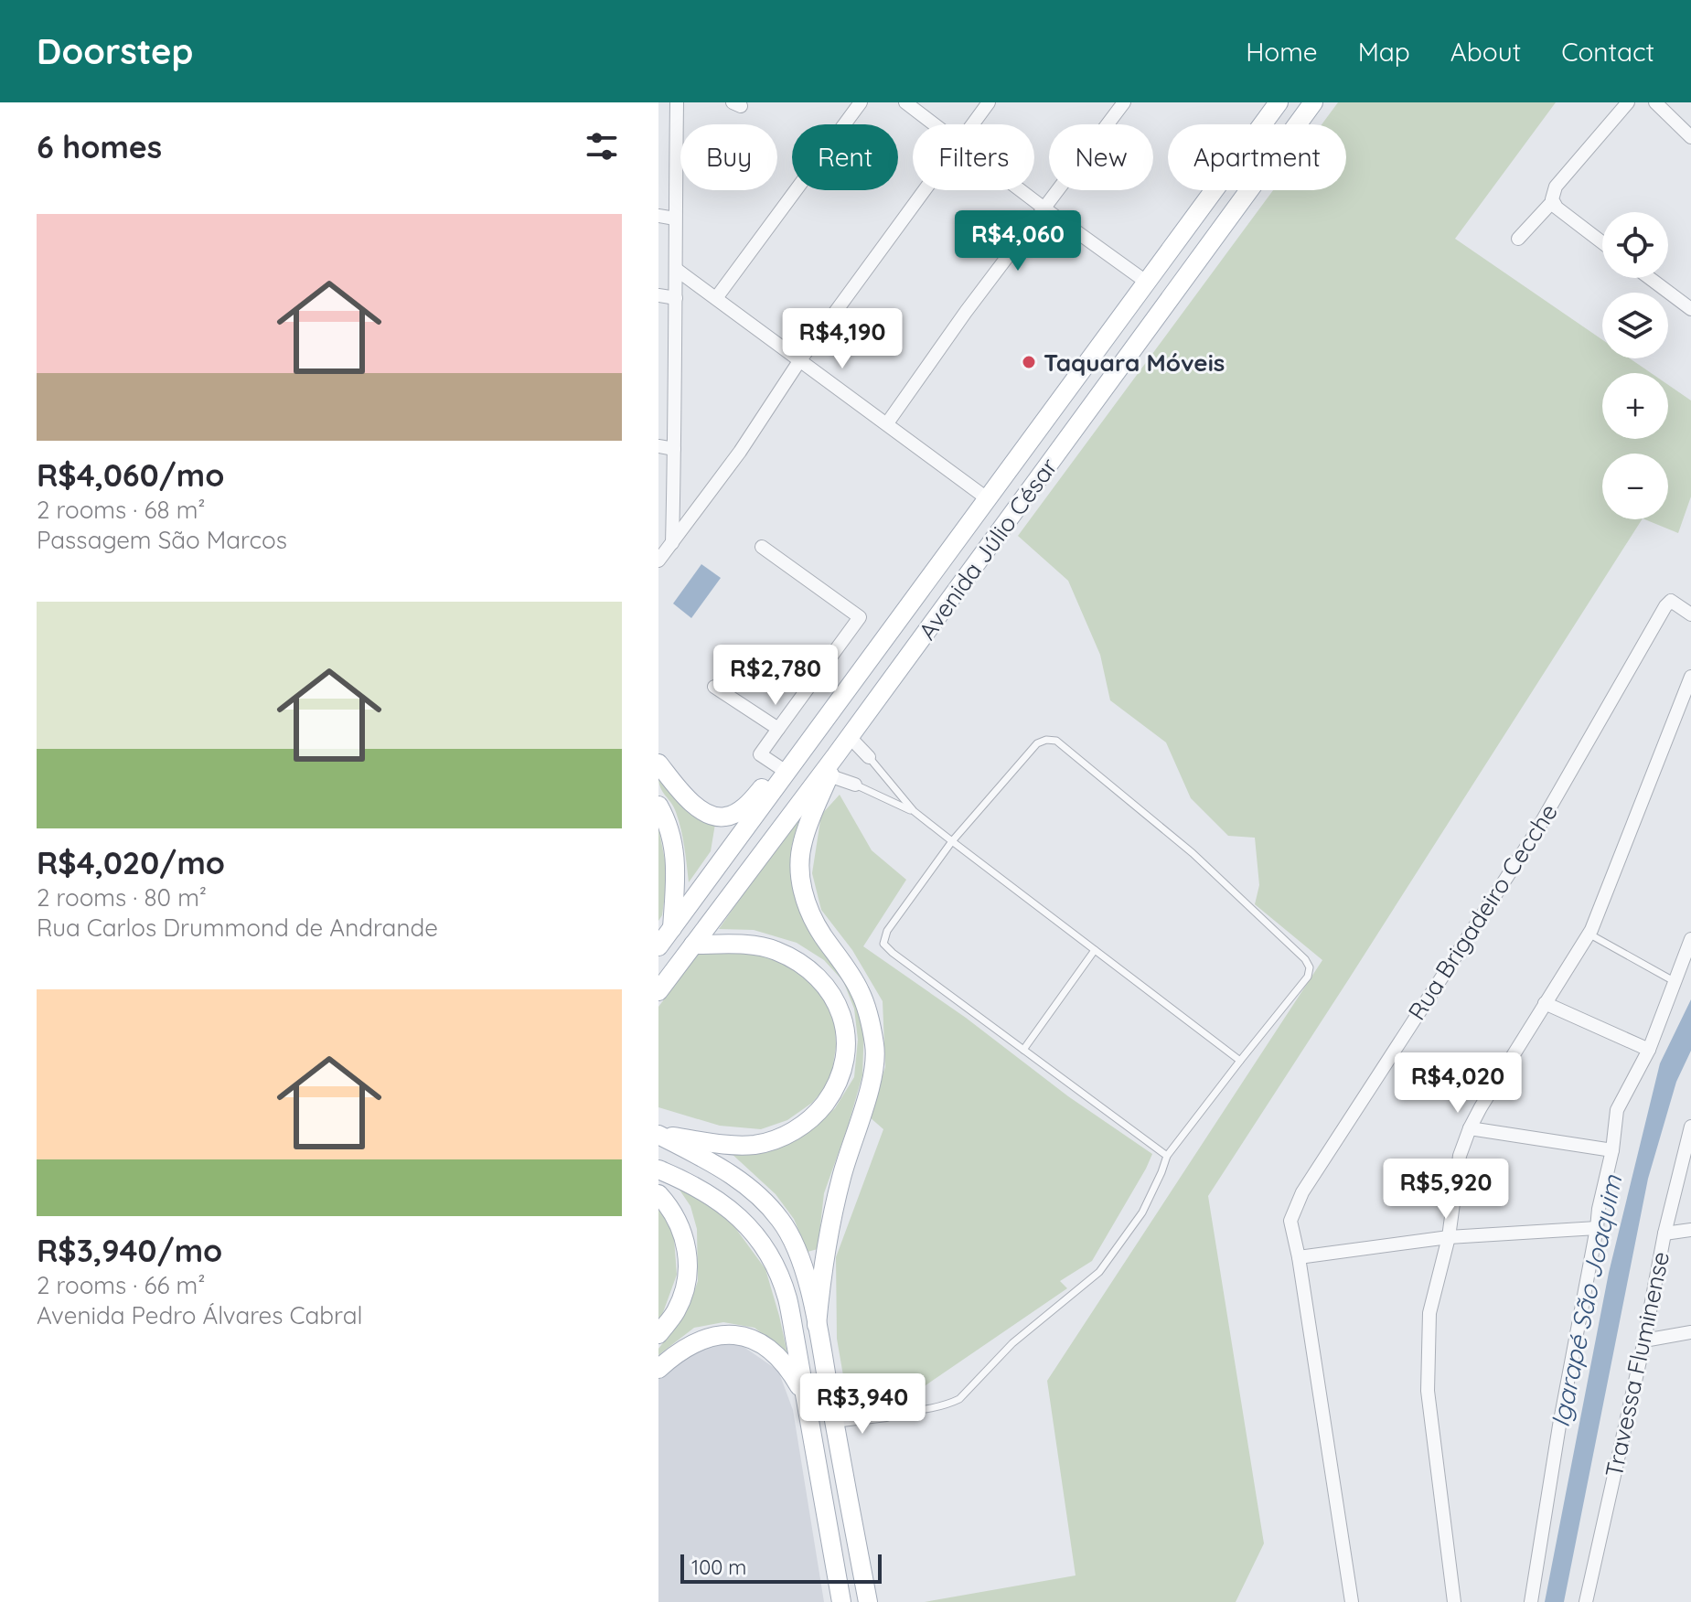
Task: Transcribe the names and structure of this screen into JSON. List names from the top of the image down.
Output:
{
  "streets": {
    "main road": ["Avenida Júlio César"],
    "street": ["Rua Brigadeiro Cecche", "Travessa Fluminense"]
  },
  "water": ["Igarapé São Joaquim"],
  "places": ["Taquara Móveis"],
  "scale_bar": "100 m",
  "page": {
    "header": "Doorstep",
    "nav": [
      "Home",
      "Map",
      "About",
      "Contact"
    ],
    "heading": "6 homes",
    "chip": [
      "Buy",
      "Rent",
      "Filters",
      "New",
      "Apartment"
    ],
    "list": [
      {
        "name": "R$4,060/mo",
        "note": "2 rooms · 68 m² · Passagem São Marcos"
      },
      {
        "name": "R$4,020/mo",
        "note": "2 rooms · 80 m² · Rua Carlos Drummond de Andrande"
      },
      {
        "name": "R$3,940/mo",
        "note": "2 rooms · 66 m² · Avenida Pedro Álvares Cabral"
      }
    ],
    "price": [
      "R$4,060",
      "R$4,190",
      "R$2,780",
      "R$4,020",
      "R$5,920",
      "R$3,940"
    ],
    "map_buttons": ["+", "−"],
    "scale": "100 m"
  }
}
